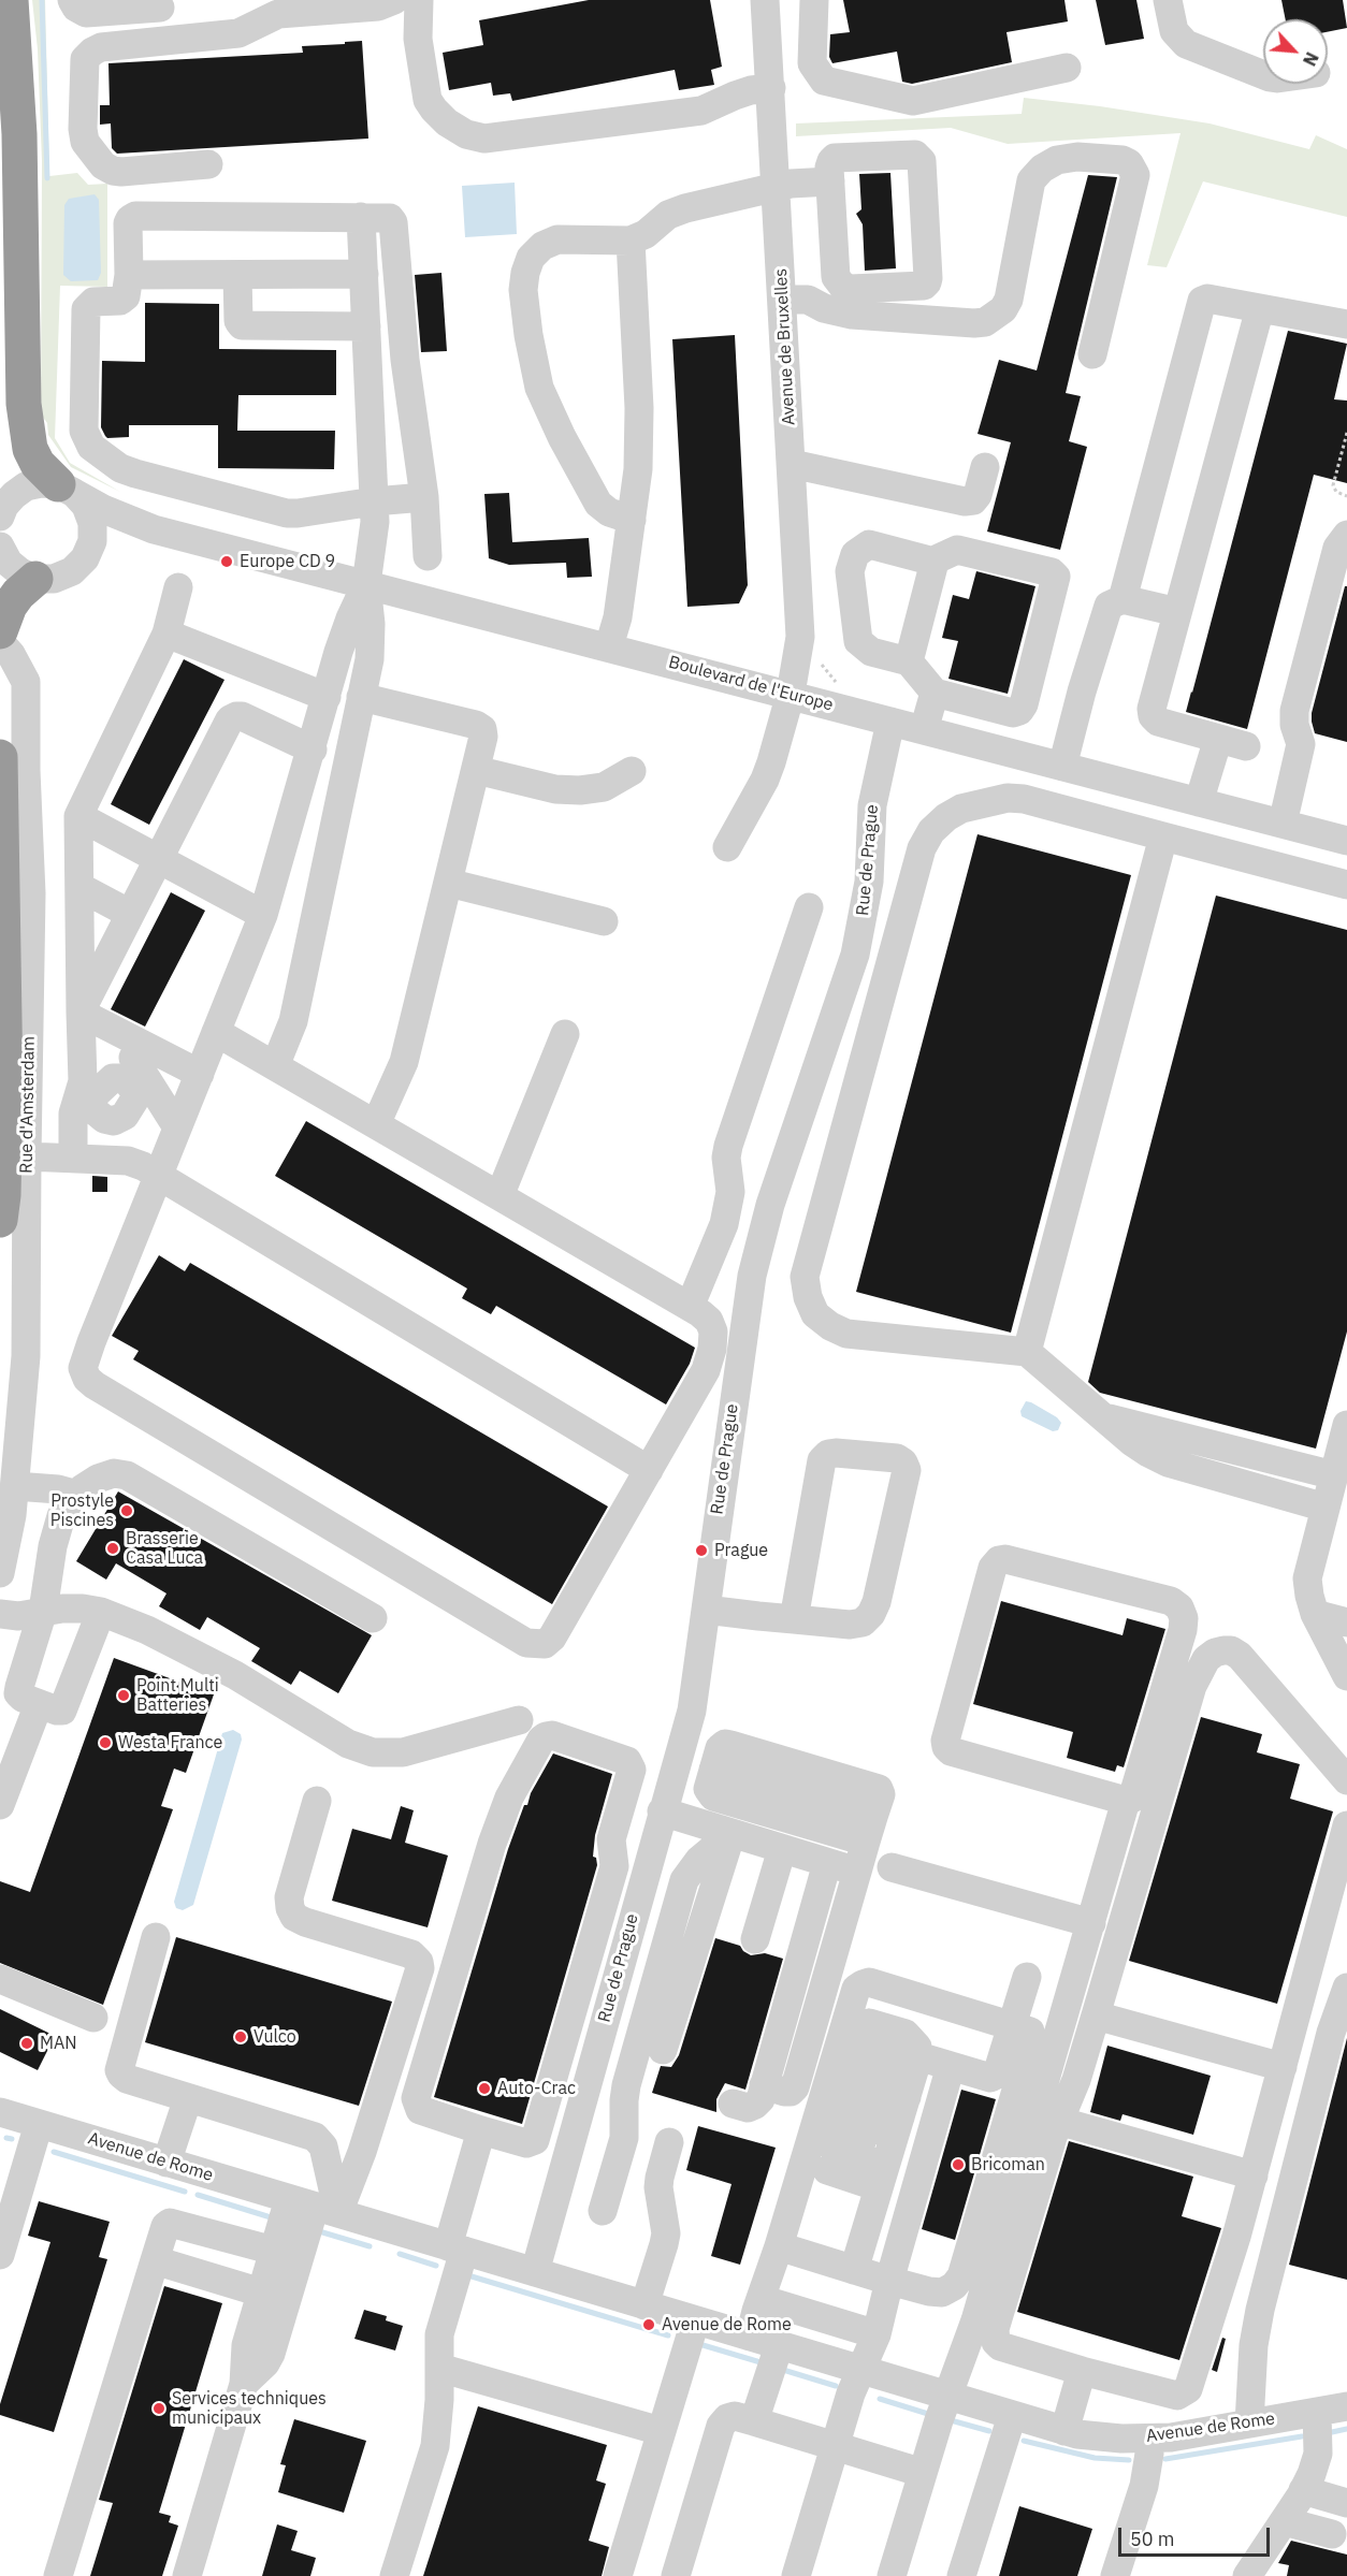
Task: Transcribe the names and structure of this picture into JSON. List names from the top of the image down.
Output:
{
  "streets": {
    "street": [
      "Avenue de Bruxelles",
      "Boulevard de l'Europe",
      "Rue de Prague",
      "Rue d'Amsterdam",
      "Avenue de Rome"
    ]
  },
  "crossings": [
    ["Avenue de Bruxelles", "Boulevard de l'Europe"],
    ["Boulevard de l'Europe", "Rue de Prague"],
    ["Rue de Prague", "Avenue de Rome"]
  ],
  "places": [
    "Europe CD 9",
    "Prostyle Piscines",
    "Brasserie Casa Luca",
    "Prague",
    "Point Multi Batteries",
    "Westa France",
    "Vulco",
    "MAN",
    "Auto-Crac",
    "Bricoman",
    "Avenue de Rome",
    "Services techniques municipaux"
  ],
  "scale_bar": "50 m",
  "north": "bottom right"
}
